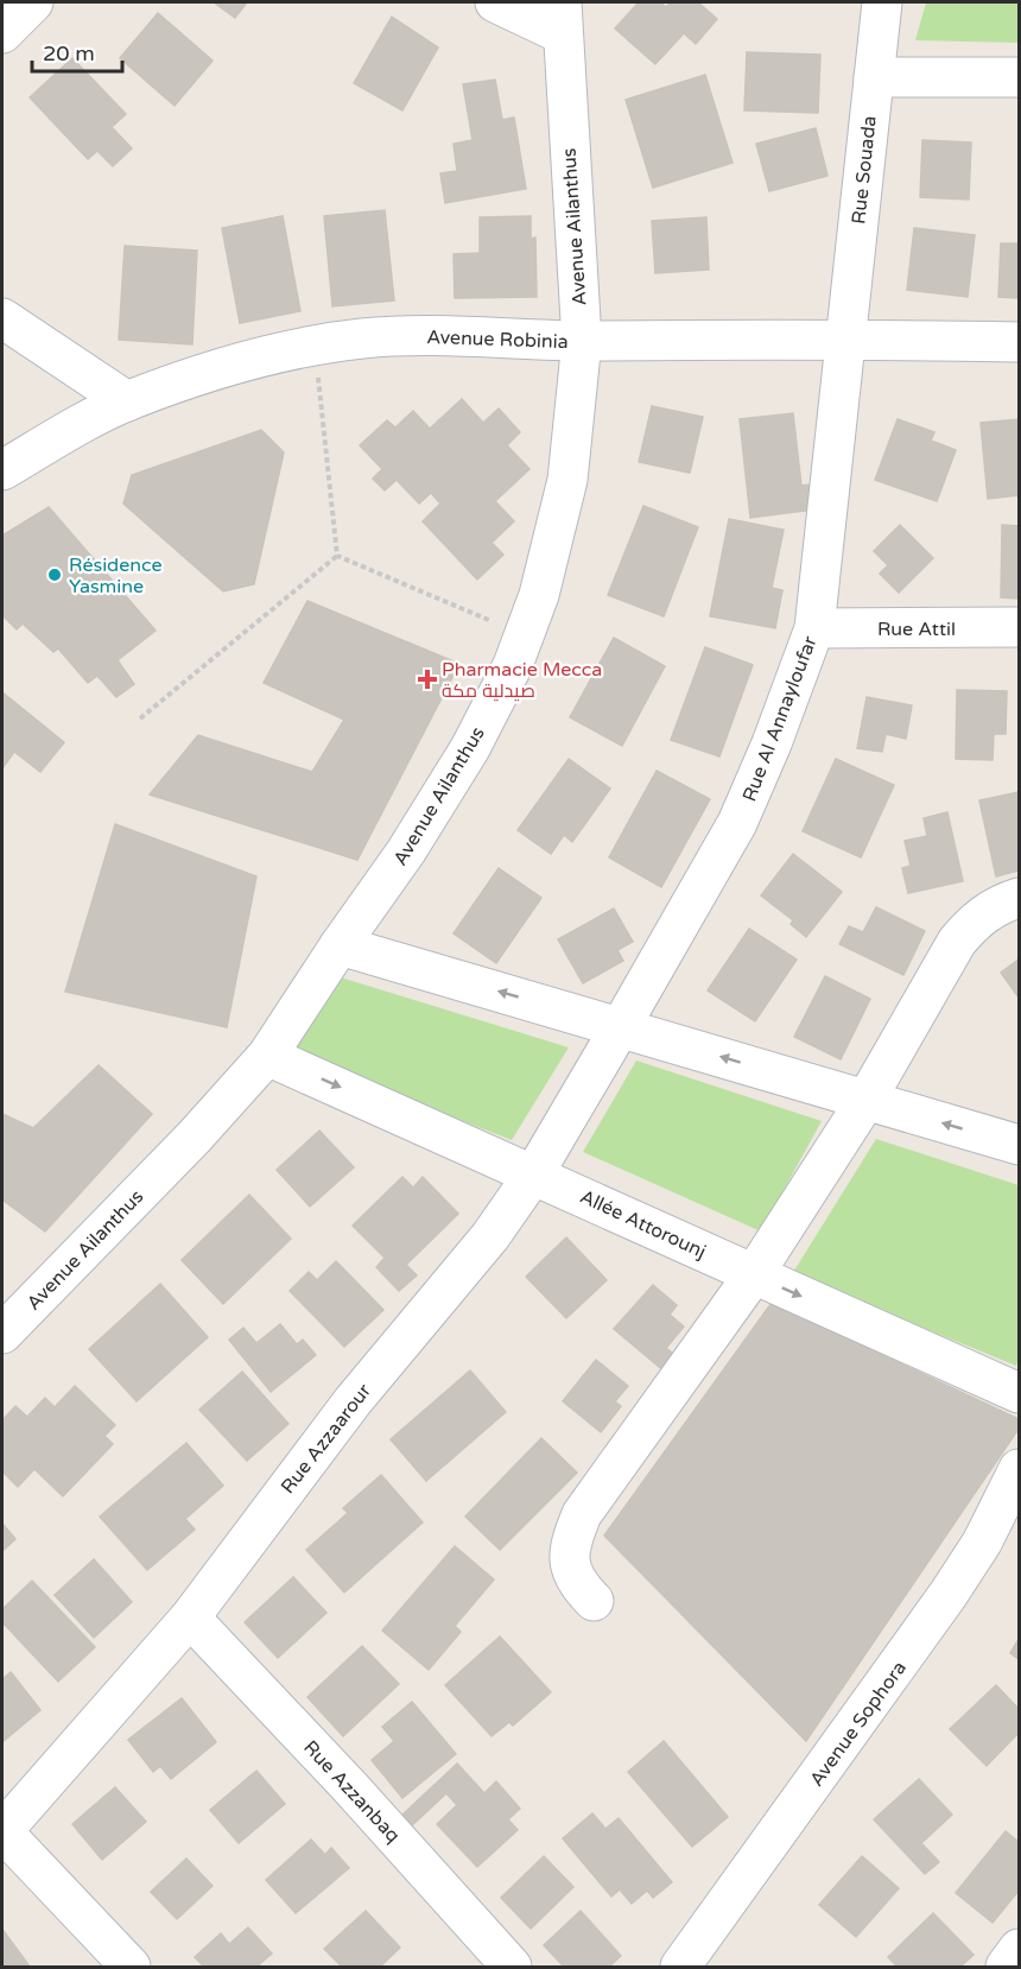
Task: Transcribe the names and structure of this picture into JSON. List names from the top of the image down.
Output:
{
  "streets": {
    "street": [
      "Rue Souada",
      "Avenue Ailanthus",
      "Avenue Robinia",
      "Rue Attil",
      "Rue Al Annayloufar",
      "Allée Attorounj",
      "Rue Azzaarour",
      "Avenue Sophora",
      "Rue Azzanbaq"
    ]
  },
  "crossings": [
    ["Rue Souada", "Avenue Robinia"],
    ["Rue Souada", "Rue Al Annayloufar"],
    ["Avenue Ailanthus", "Avenue Robinia"],
    ["Avenue Ailanthus", "Allée Attorounj"],
    ["Avenue Robinia", "Rue Al Annayloufar"],
    ["Rue Attil", "Rue Al Annayloufar"],
    ["Rue Al Annayloufar", "Rue Azzaarour"],
    ["Allée Attorounj", "Rue Azzaarour"],
    ["Rue Azzaarour", "Rue Azzanbaq"]
  ],
  "places": {
    "other": ["Résidence Yasmine"],
    "health": ["Pharmacie Mecca صيدلية مكة"]
  },
  "scale_bar": "20 m"
}
